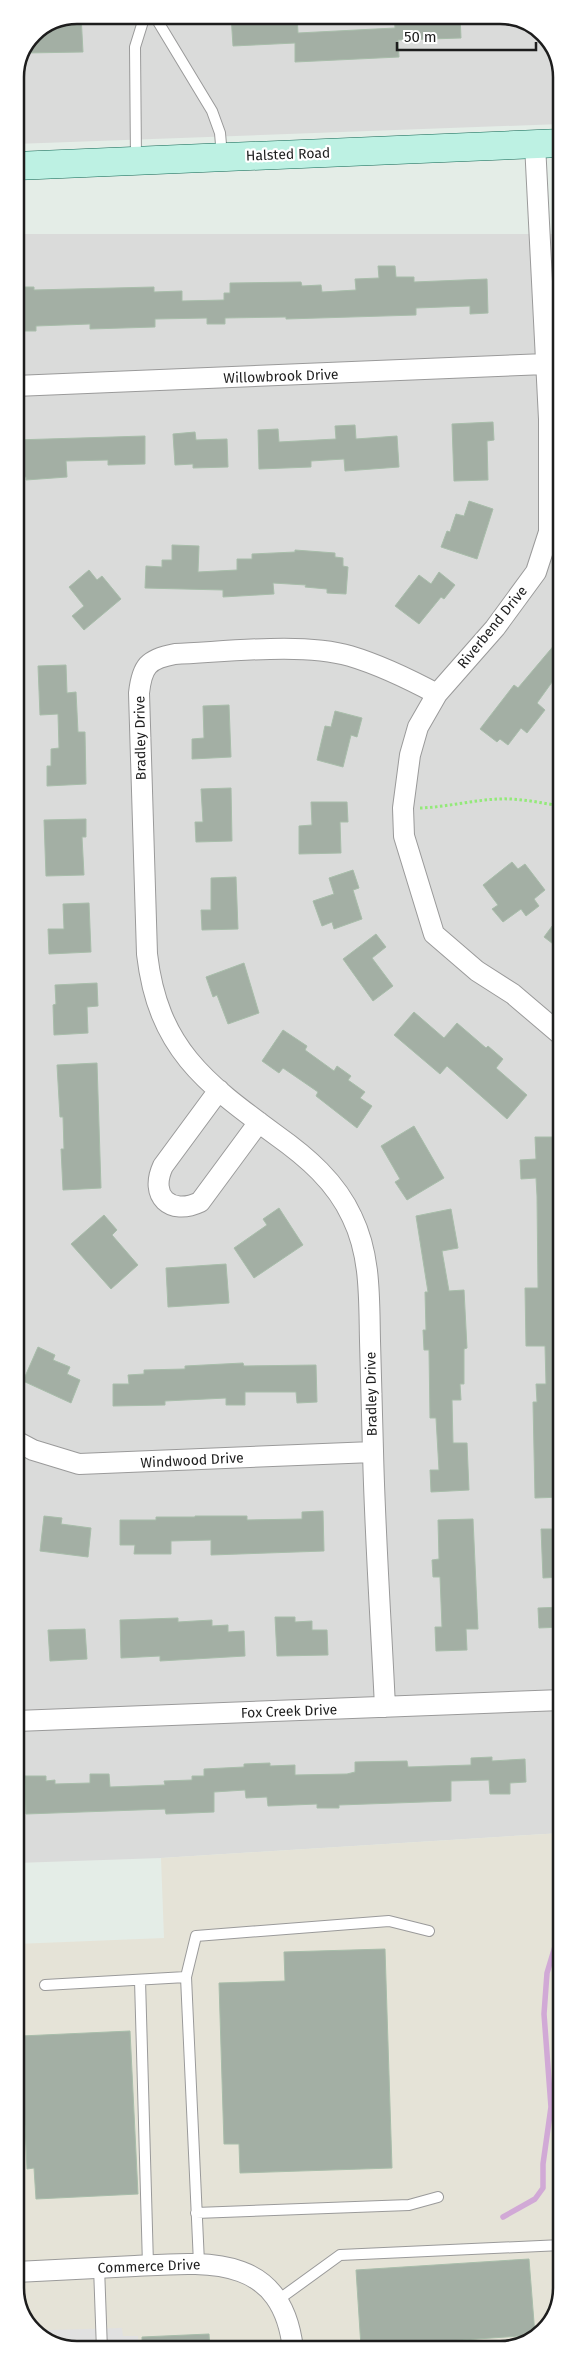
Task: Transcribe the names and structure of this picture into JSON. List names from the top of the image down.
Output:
{
  "streets": {
    "street": [
      "Halsted Road",
      "Willowbrook Drive",
      "Riverbend Drive",
      "Bradley Drive",
      "Windwood Drive",
      "Fox Creek Drive",
      "Commerce Drive"
    ]
  },
  "crossings": [
    ["Halsted Road", "Riverbend Drive"],
    ["Willowbrook Drive", "Riverbend Drive"],
    ["Riverbend Drive", "Bradley Drive"],
    ["Bradley Drive", "Windwood Drive"],
    ["Bradley Drive", "Fox Creek Drive"]
  ],
  "scale_bar": "50 m"
}
